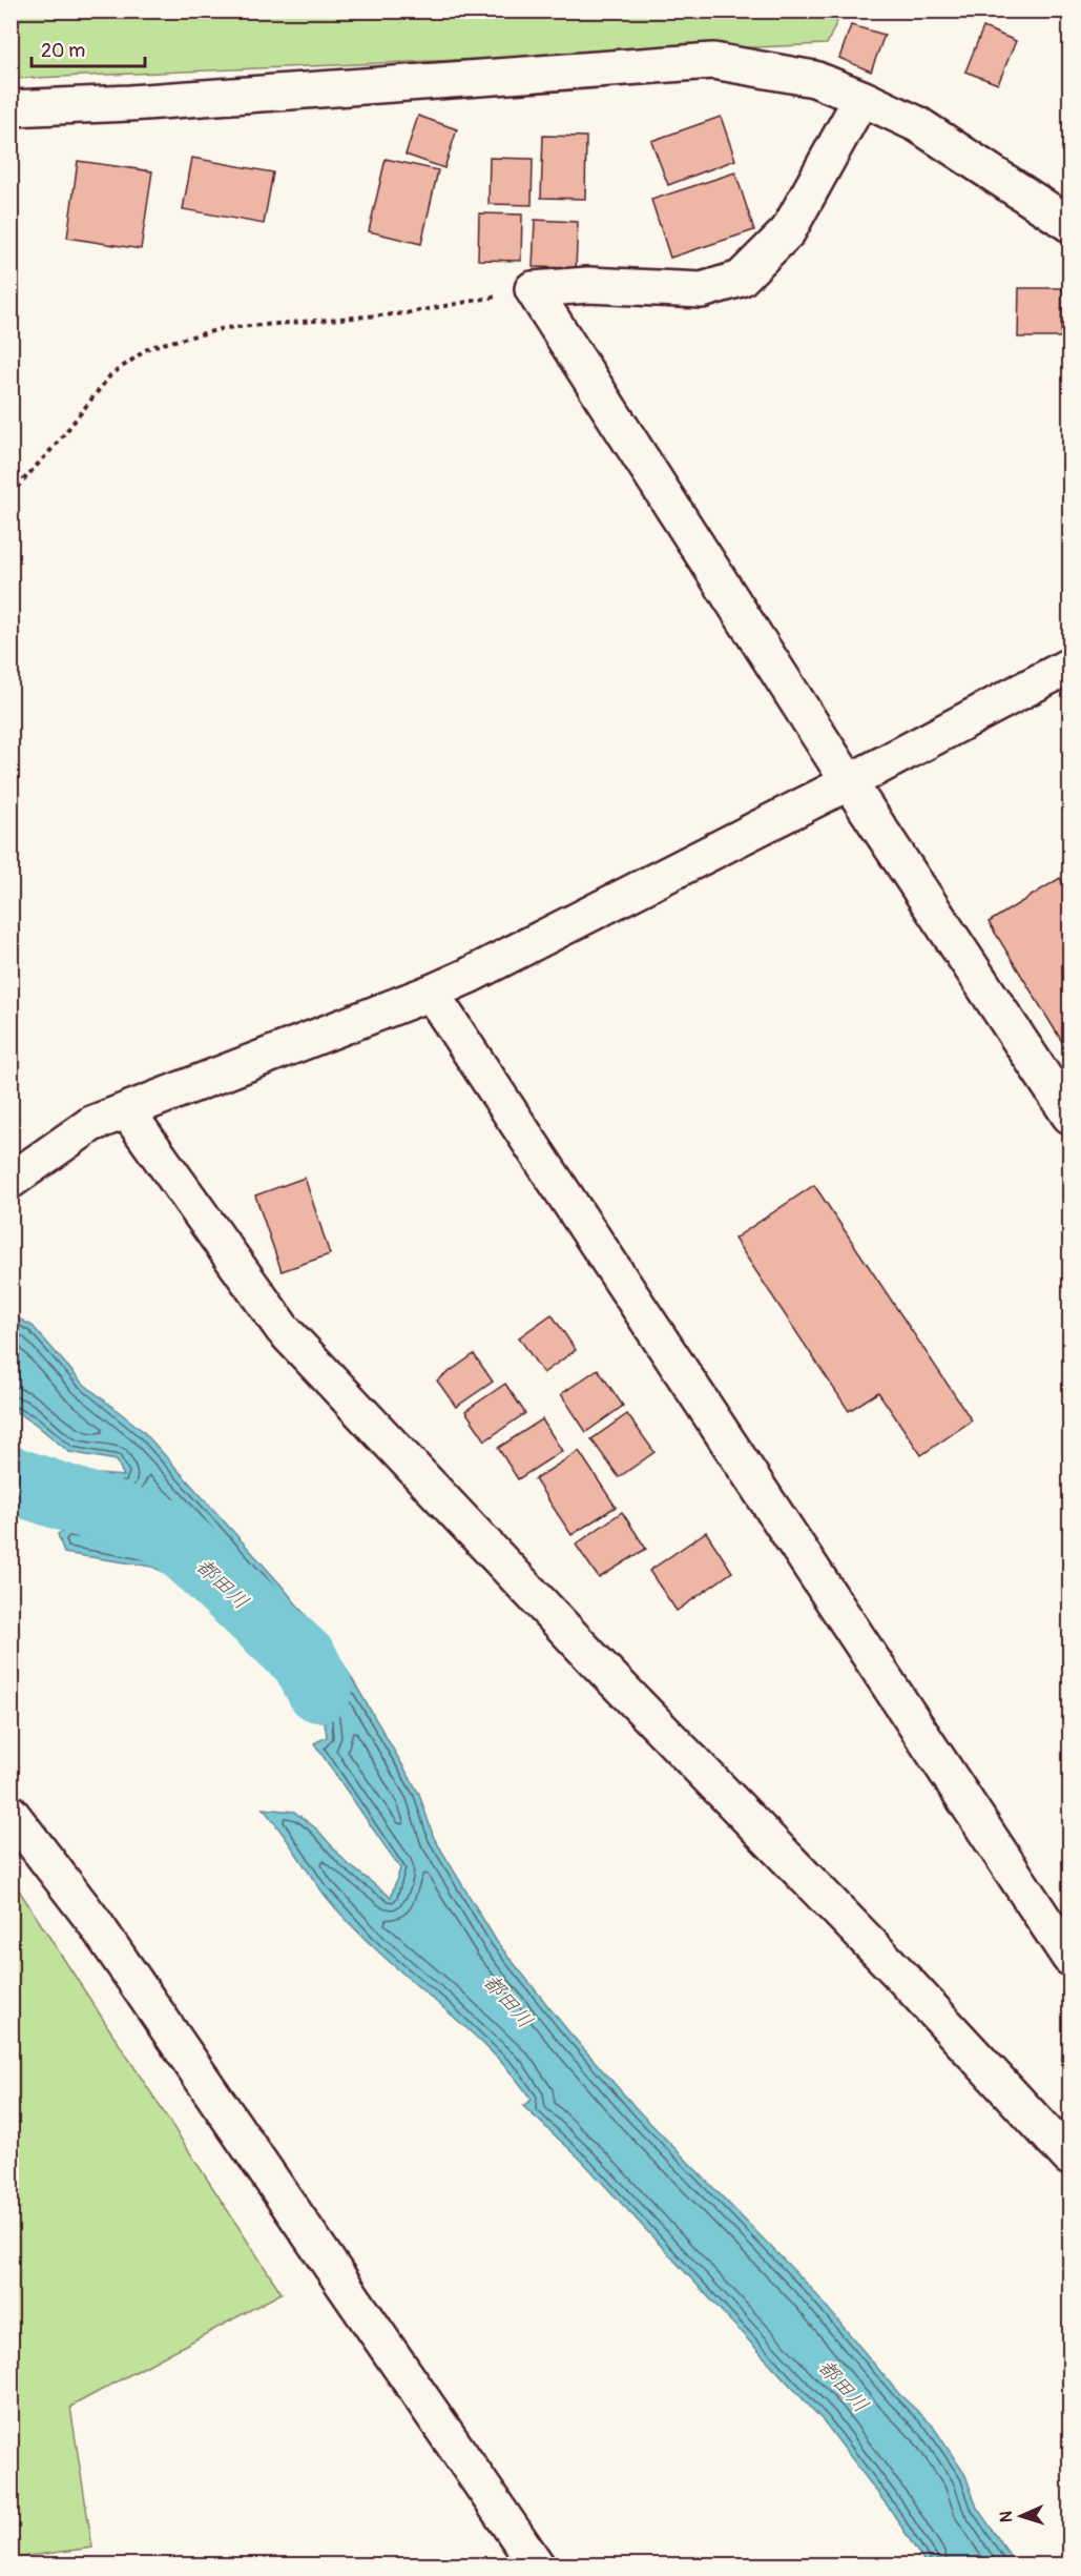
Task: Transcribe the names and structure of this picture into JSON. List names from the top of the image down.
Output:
{
  "water": ["都田川"],
  "scale_bar": "20 m",
  "north": "left"
}
